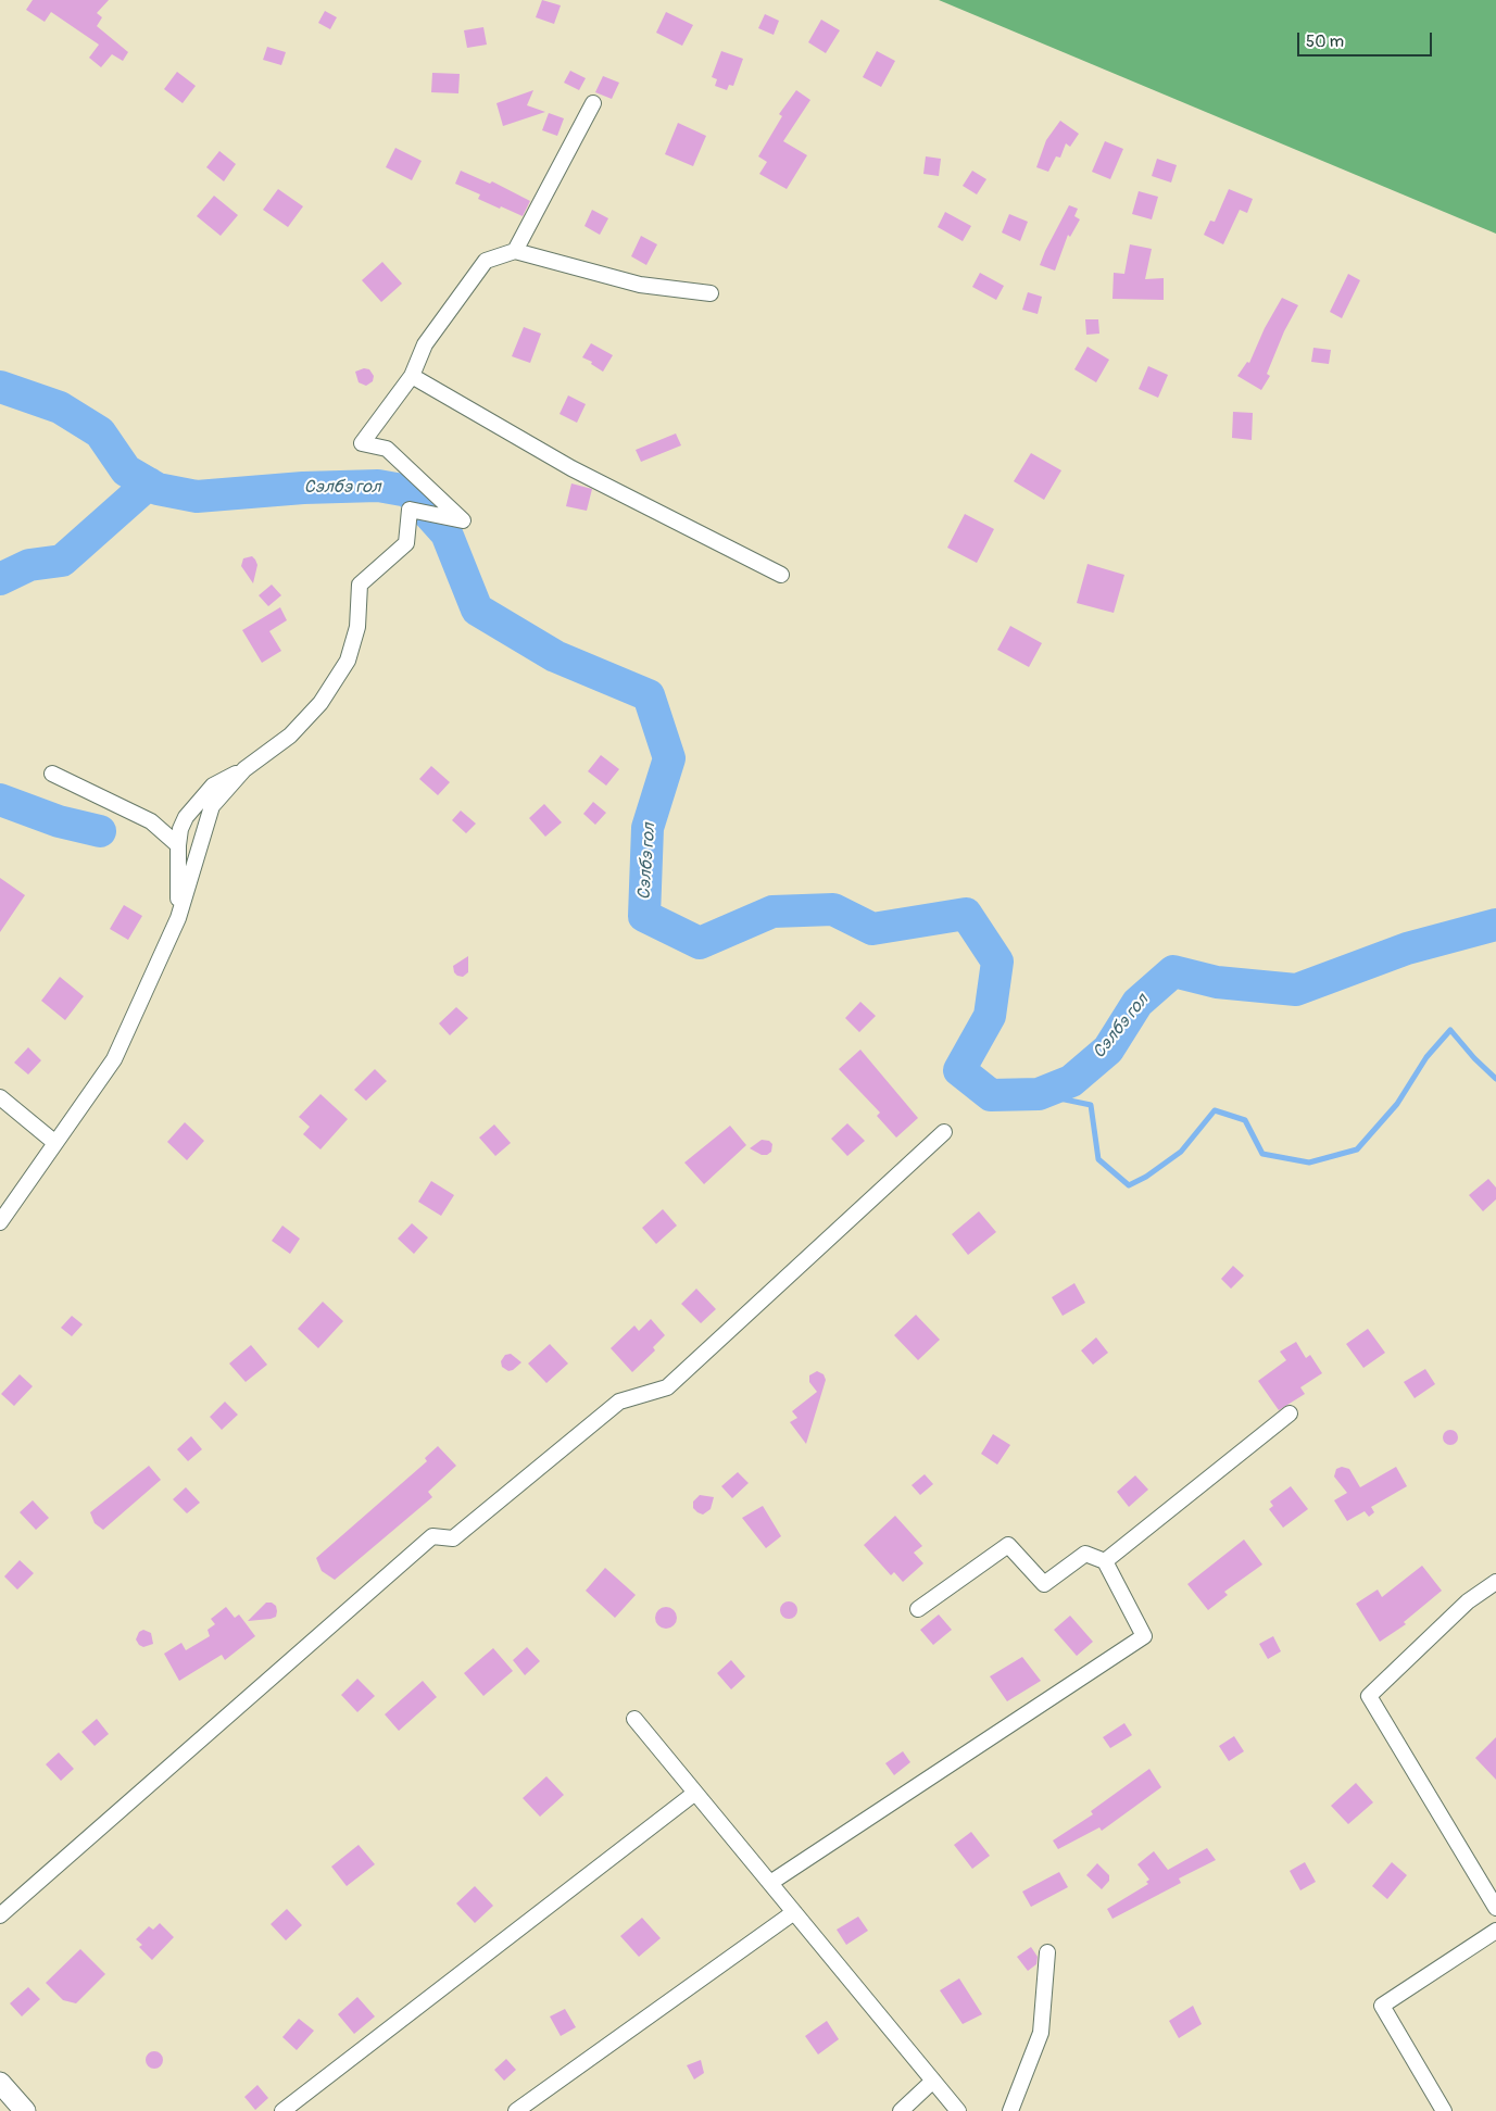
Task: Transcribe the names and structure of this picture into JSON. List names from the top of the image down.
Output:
{
  "water": ["Сэлбэ гол"],
  "scale_bar": "50 m"
}
